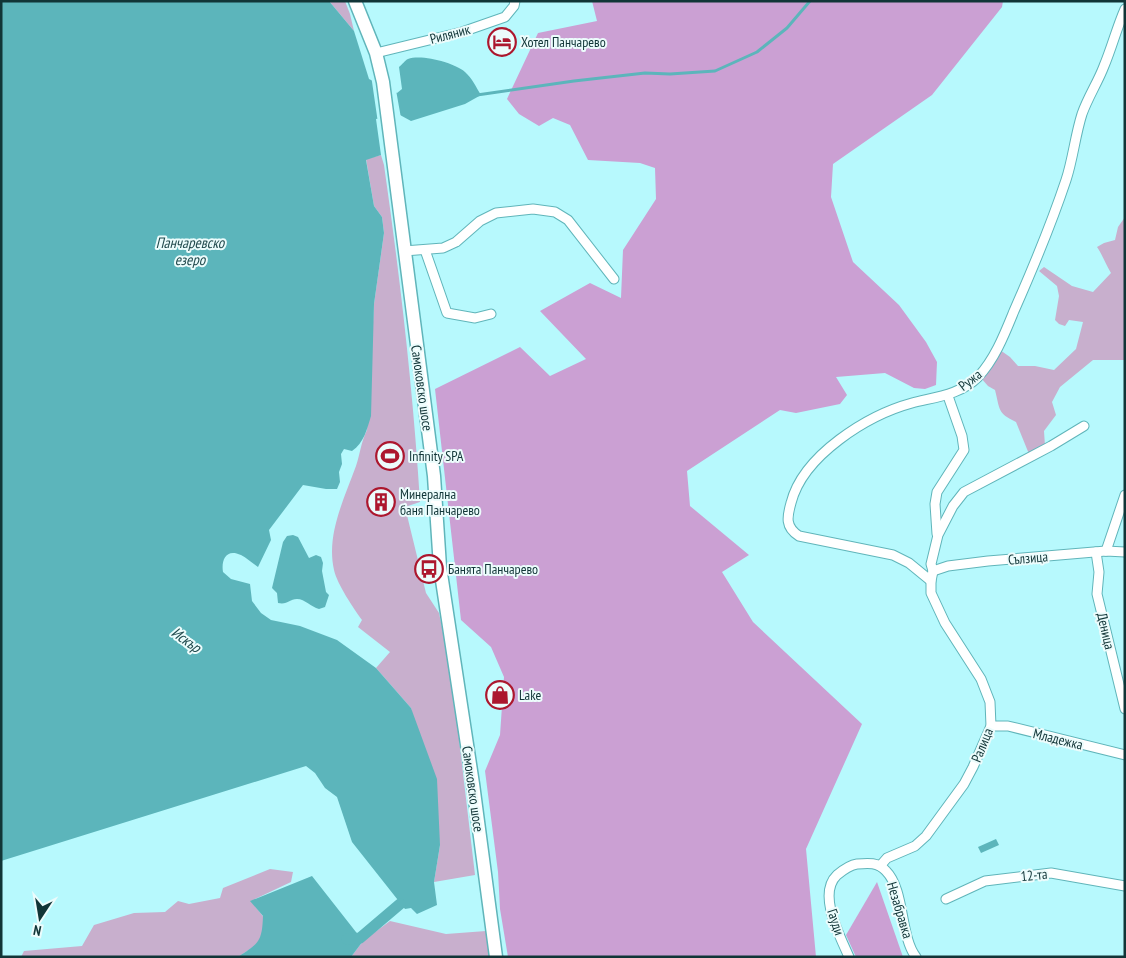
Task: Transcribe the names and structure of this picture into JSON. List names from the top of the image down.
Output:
{
  "streets": {
    "main road": ["Самоковско шосе"],
    "street": [
      "Риляник",
      "Ружа",
      "Сълзица",
      "Деница",
      "Младежка",
      "Ралица",
      "12-та",
      "Незабравка",
      "Гауди"
    ]
  },
  "crossings": [
    ["Риляник", "Самоковско шосе"],
    ["Ружа", "Ралица"],
    ["Сълзица", "Деница"],
    ["Сълзица", "Ралица"],
    ["Младежка", "Ралица"],
    ["Ралица", "Незабравка"],
    ["Ралица", "Гауди"],
    ["Незабравка", "Гауди"]
  ],
  "water": ["Панчаревско езеро", "Искър"],
  "places": {
    "hotel": ["Хотел Панчарево"],
    "sports": ["Infinity SPA"],
    "building": ["Минерална баня Панчарево"],
    "bus stop": ["Банята Панчарево"],
    "shop": ["Lake"]
  },
  "north": "bottom"
}
